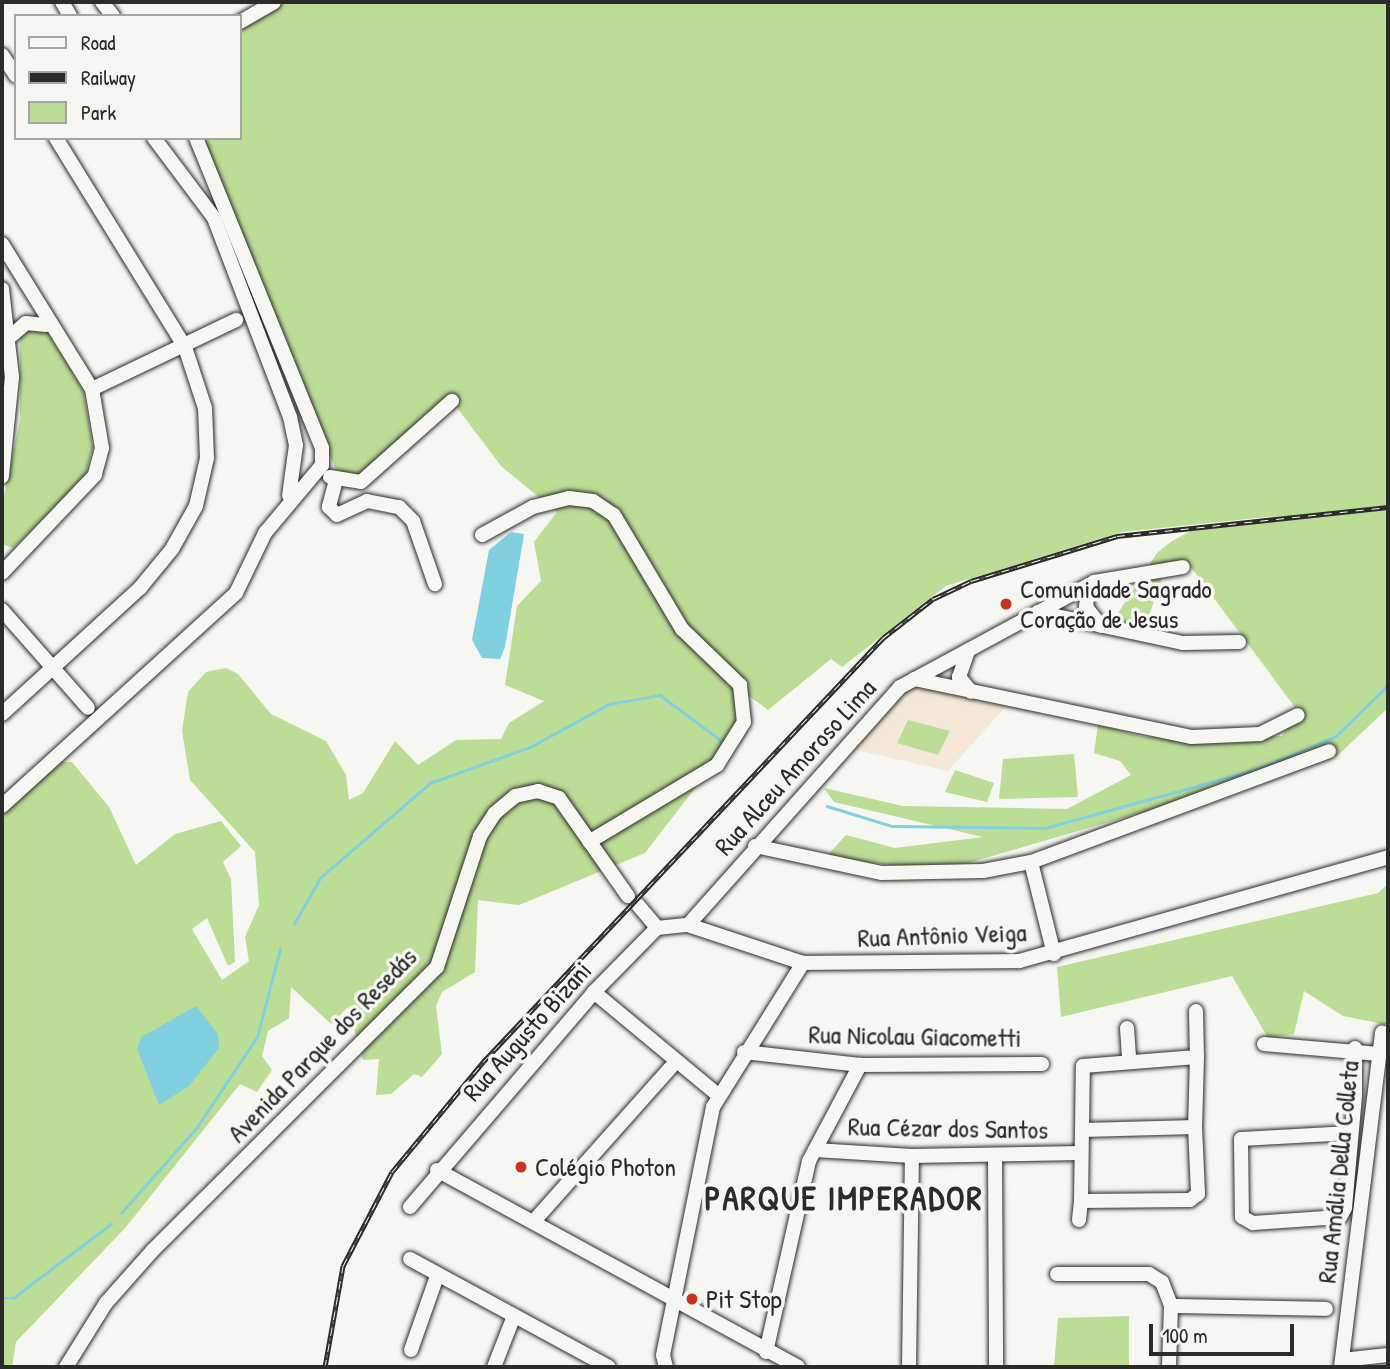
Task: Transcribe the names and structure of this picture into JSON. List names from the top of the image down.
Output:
{
  "streets": {
    "street": [
      "Rua Alceu Amoroso Lima",
      "Rua Antônio Veiga",
      "Rua Augusto Bizani",
      "Rua Nicolau Giacometti",
      "Avenida Parque dos Resedás",
      "Rua Cézar dos Santos",
      "Rua Amália Della Colleta"
    ]
  },
  "crossings": [
    ["Rua Alceu Amoroso Lima", "Rua Antônio Veiga"],
    ["Rua Antônio Veiga", "Rua Augusto Bizani"],
    ["Rua Antônio Veiga", "Avenida Parque dos Resedás"],
    ["Rua Augusto Bizani", "Avenida Parque dos Resedás"]
  ],
  "districts": ["PARQUE IMPERADOR"],
  "places": ["Comunidade Sagrado Coração de Jesus", "Colégio Photon", "Pit Stop"],
  "legend": ["Road", "Railway", "Park"],
  "scale_bar": "100 m"
}
